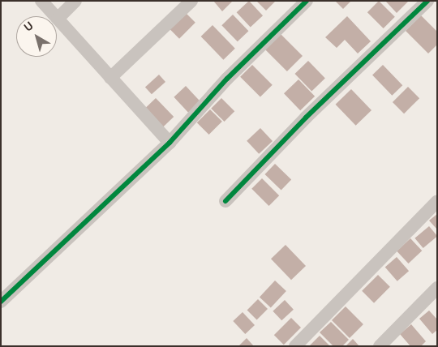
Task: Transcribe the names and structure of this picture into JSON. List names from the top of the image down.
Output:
{
  "north": "top left"
}
